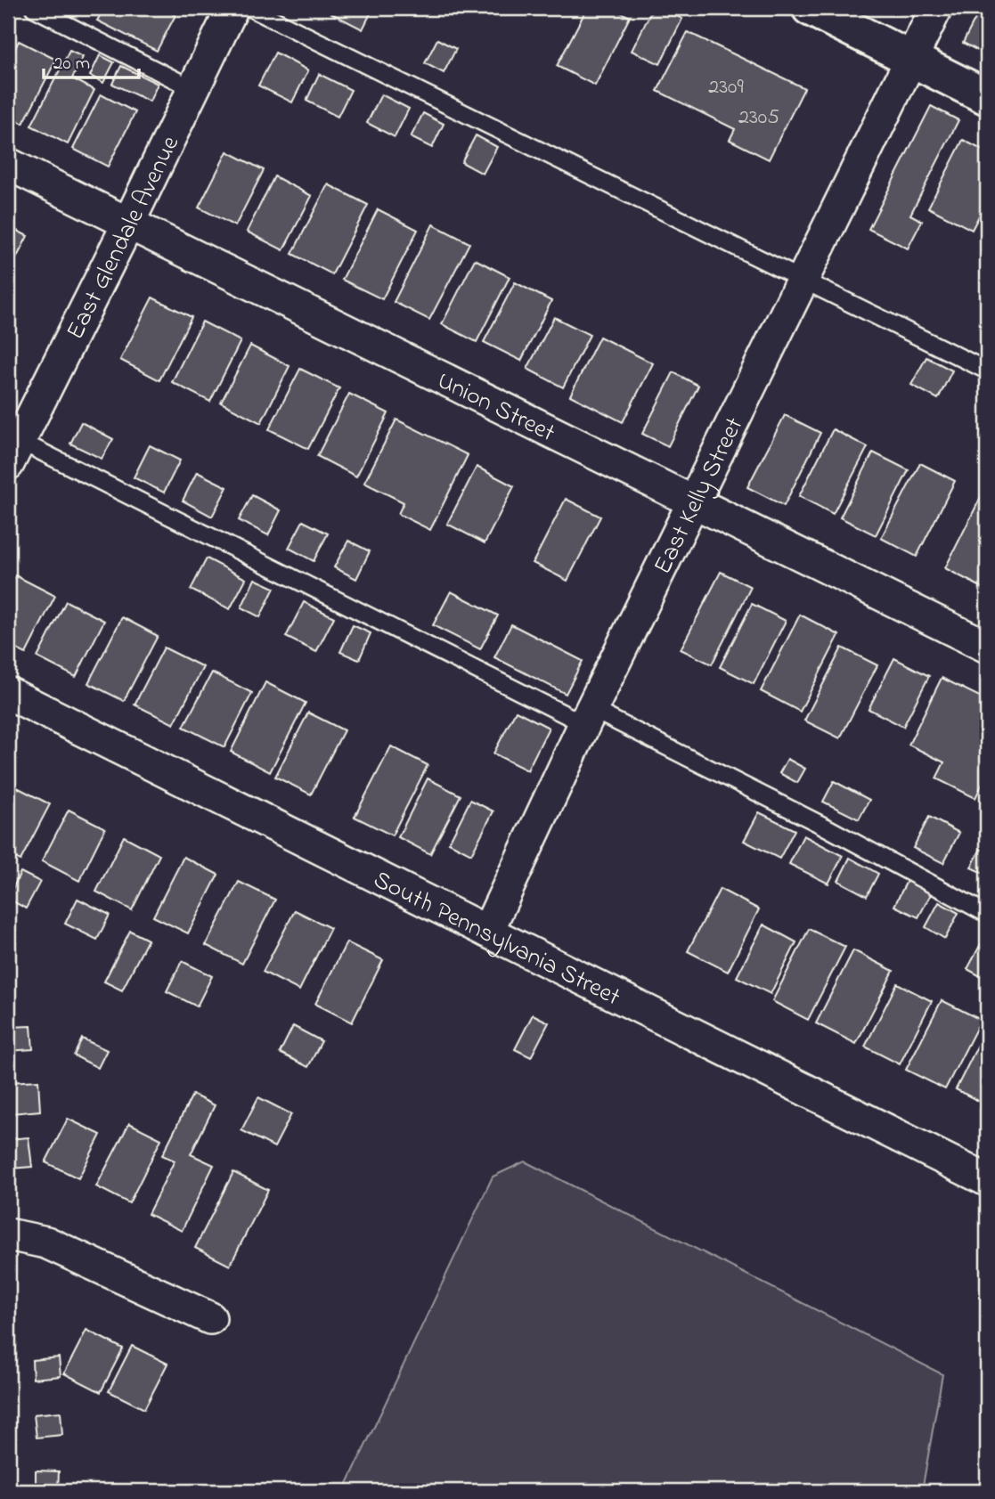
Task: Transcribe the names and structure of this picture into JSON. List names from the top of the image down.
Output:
{
  "streets": {
    "street": [
      "East Glendale Avenue",
      "Union Street",
      "East Kelly Street",
      "South Pennsylvania Street"
    ]
  },
  "crossings": [
    ["East Glendale Avenue", "Union Street"],
    ["Union Street", "East Kelly Street"],
    ["East Kelly Street", "South Pennsylvania Street"]
  ],
  "house_numbers": ["2309", "2305"],
  "scale_bar": "20 m"
}
